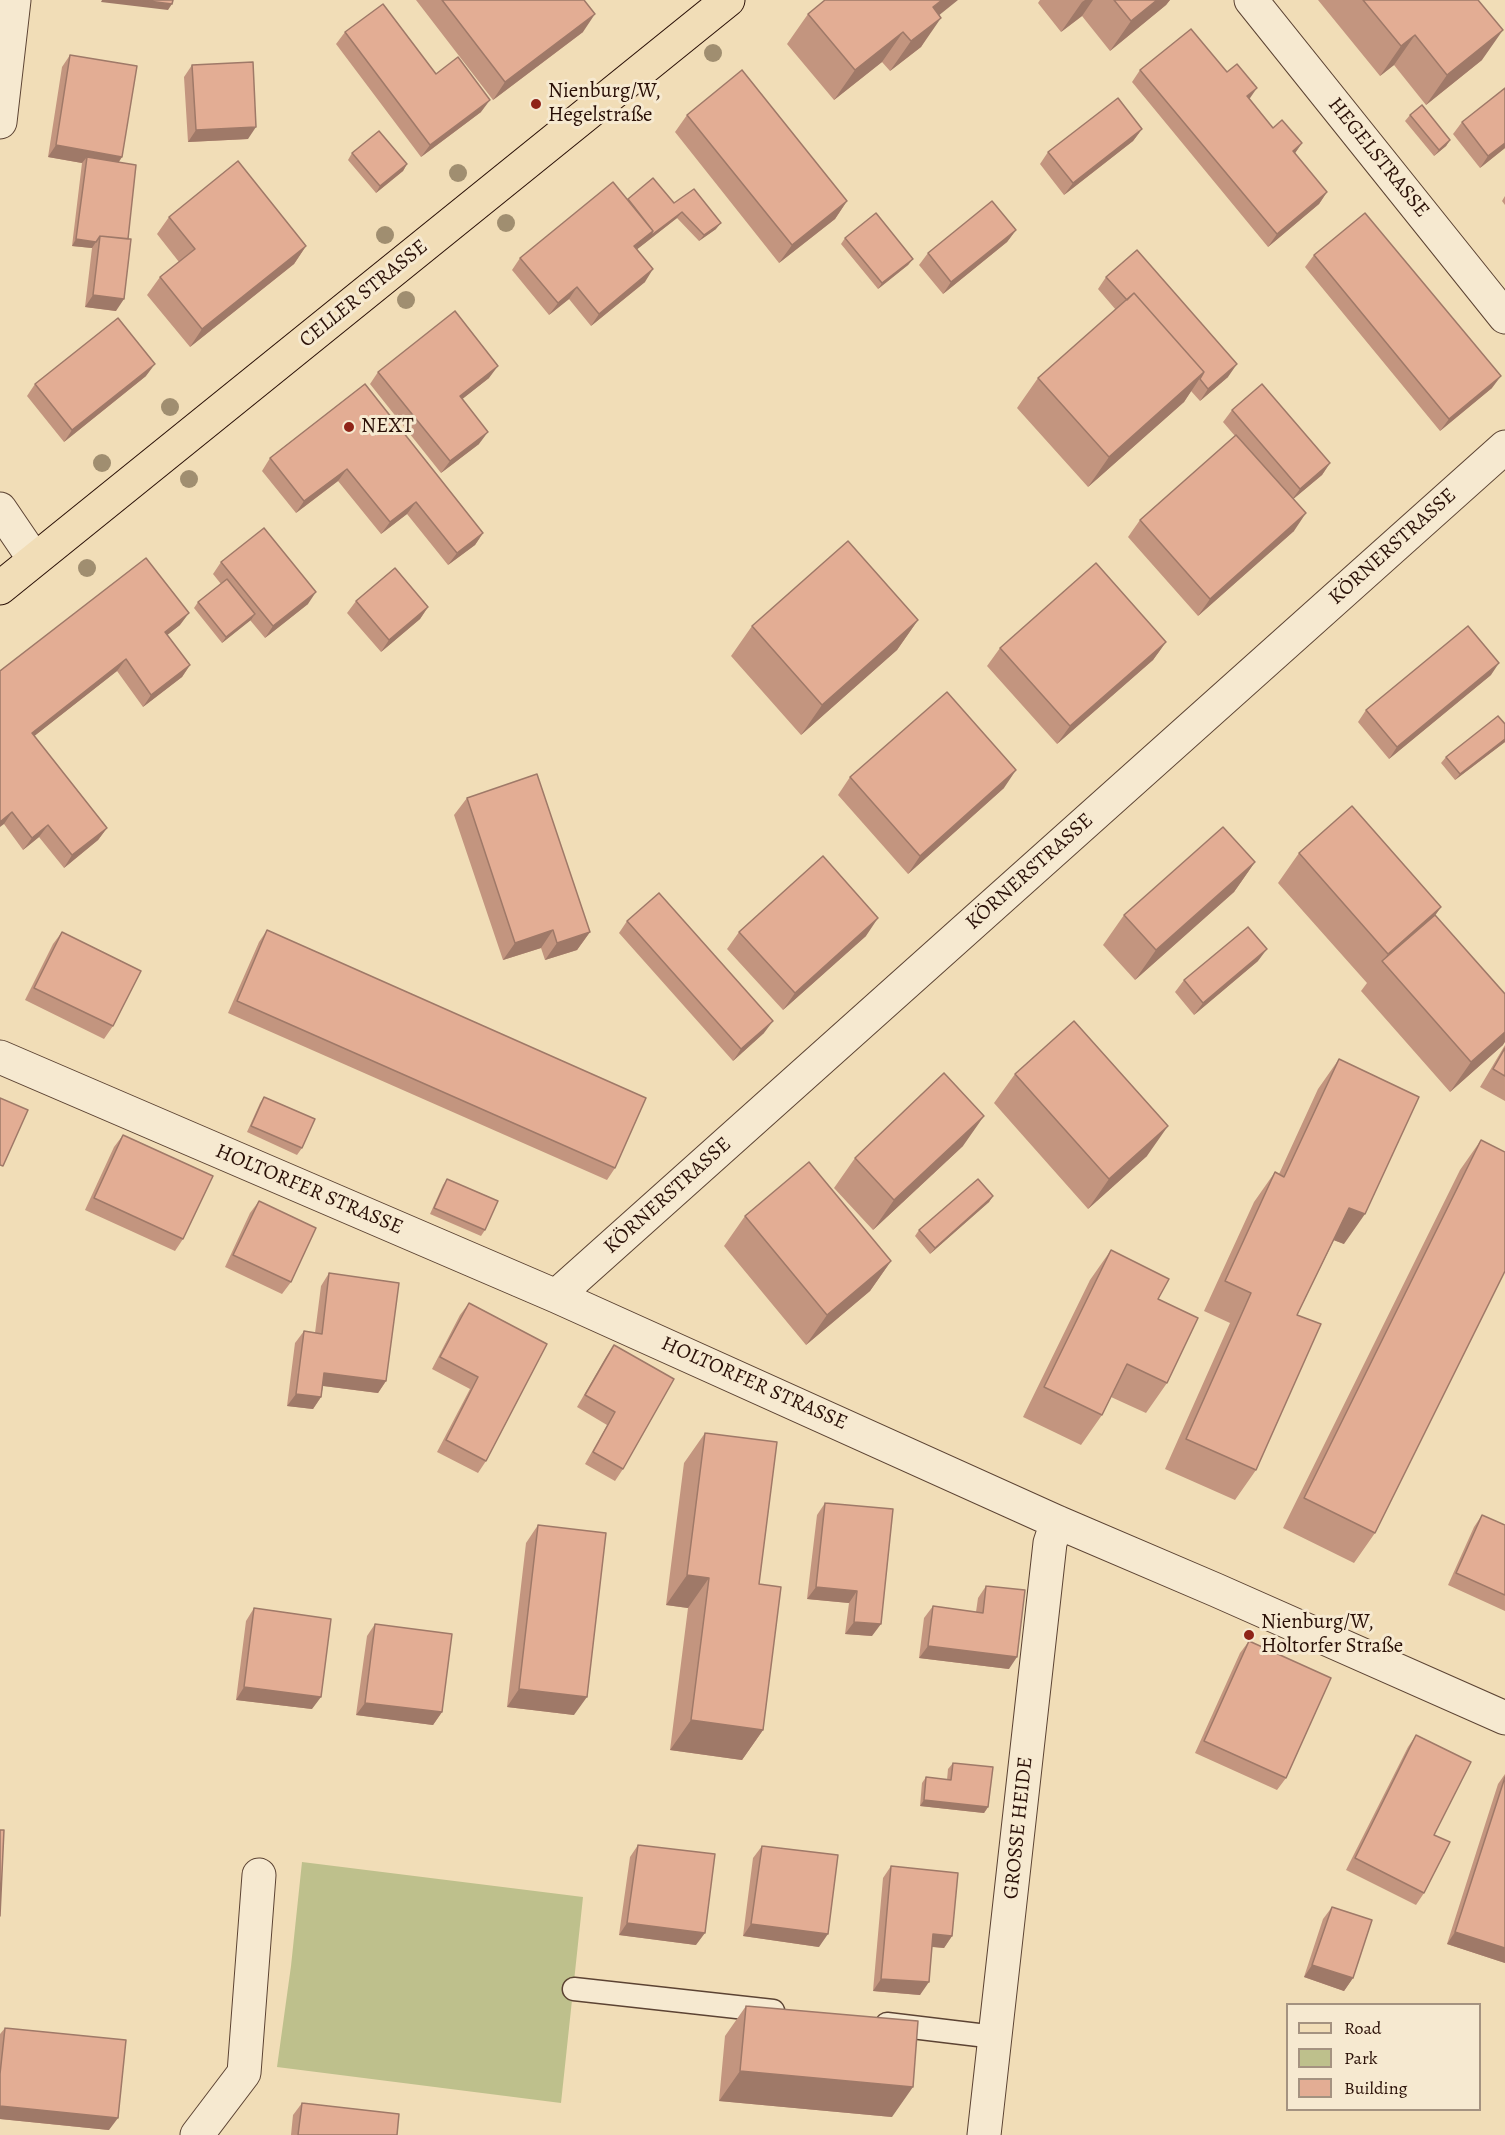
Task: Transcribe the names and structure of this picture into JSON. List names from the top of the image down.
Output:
{
  "streets": {
    "main road": ["CELLER STRASSE"],
    "street": [
      "HEGELSTRASSE",
      "KÖRNERSTRASSE",
      "HOLTORFER STRASSE",
      "GROSSE HEIDE"
    ]
  },
  "crossings": [
    ["KÖRNERSTRASSE", "HOLTORFER STRASSE"],
    ["HOLTORFER STRASSE", "GROSSE HEIDE"]
  ],
  "places": ["Nienburg/W, Hegelstraße", "NEXT", "Nienburg/W, Holtorfer Straße"],
  "legend": ["Road", "Park", "Building"]
}
